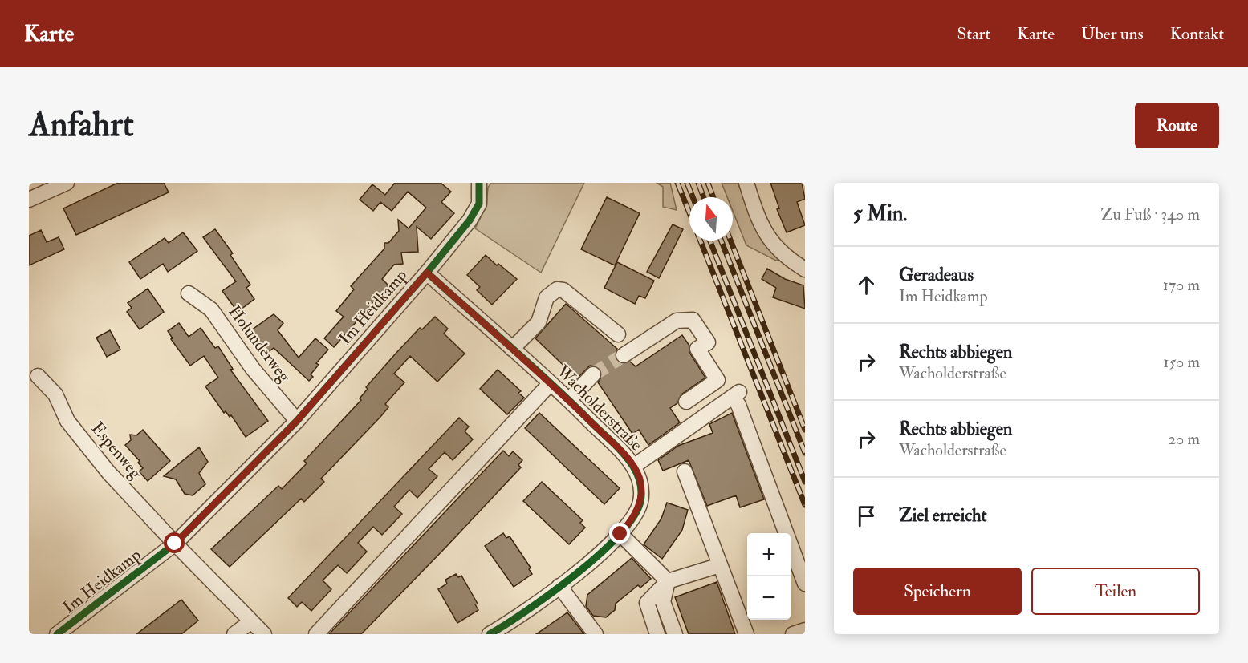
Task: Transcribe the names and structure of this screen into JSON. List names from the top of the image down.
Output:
{
  "streets": {
    "street": [
      "Im Heidkamp",
      "Holunderweg",
      "Wacholderstraße",
      "Espenweg"
    ]
  },
  "crossings": [
    ["Im Heidkamp", "Holunderweg"],
    ["Im Heidkamp", "Wacholderstraße"],
    ["Im Heidkamp", "Espenweg"]
  ],
  "north": "top",
  "page": {
    "header": "Karte",
    "nav": [
      "Start",
      "Karte",
      "Über uns",
      "Kontakt"
    ],
    "buttons": [
      "Route",
      ["Speichern", "Teilen"]
    ],
    "title": "Anfahrt",
    "heading": ["5 Min.", "Zu Fuß · 340 m"],
    "list": [
      ["Geradeaus", "Im Heidkamp", "170 m"],
      ["Rechts abbiegen", "Wacholderstraße", "150 m"],
      ["Rechts abbiegen", "Wacholderstraße", "20 m"],
      "Ziel erreicht"
    ],
    "map_buttons": ["+", "−"]
  }
}
